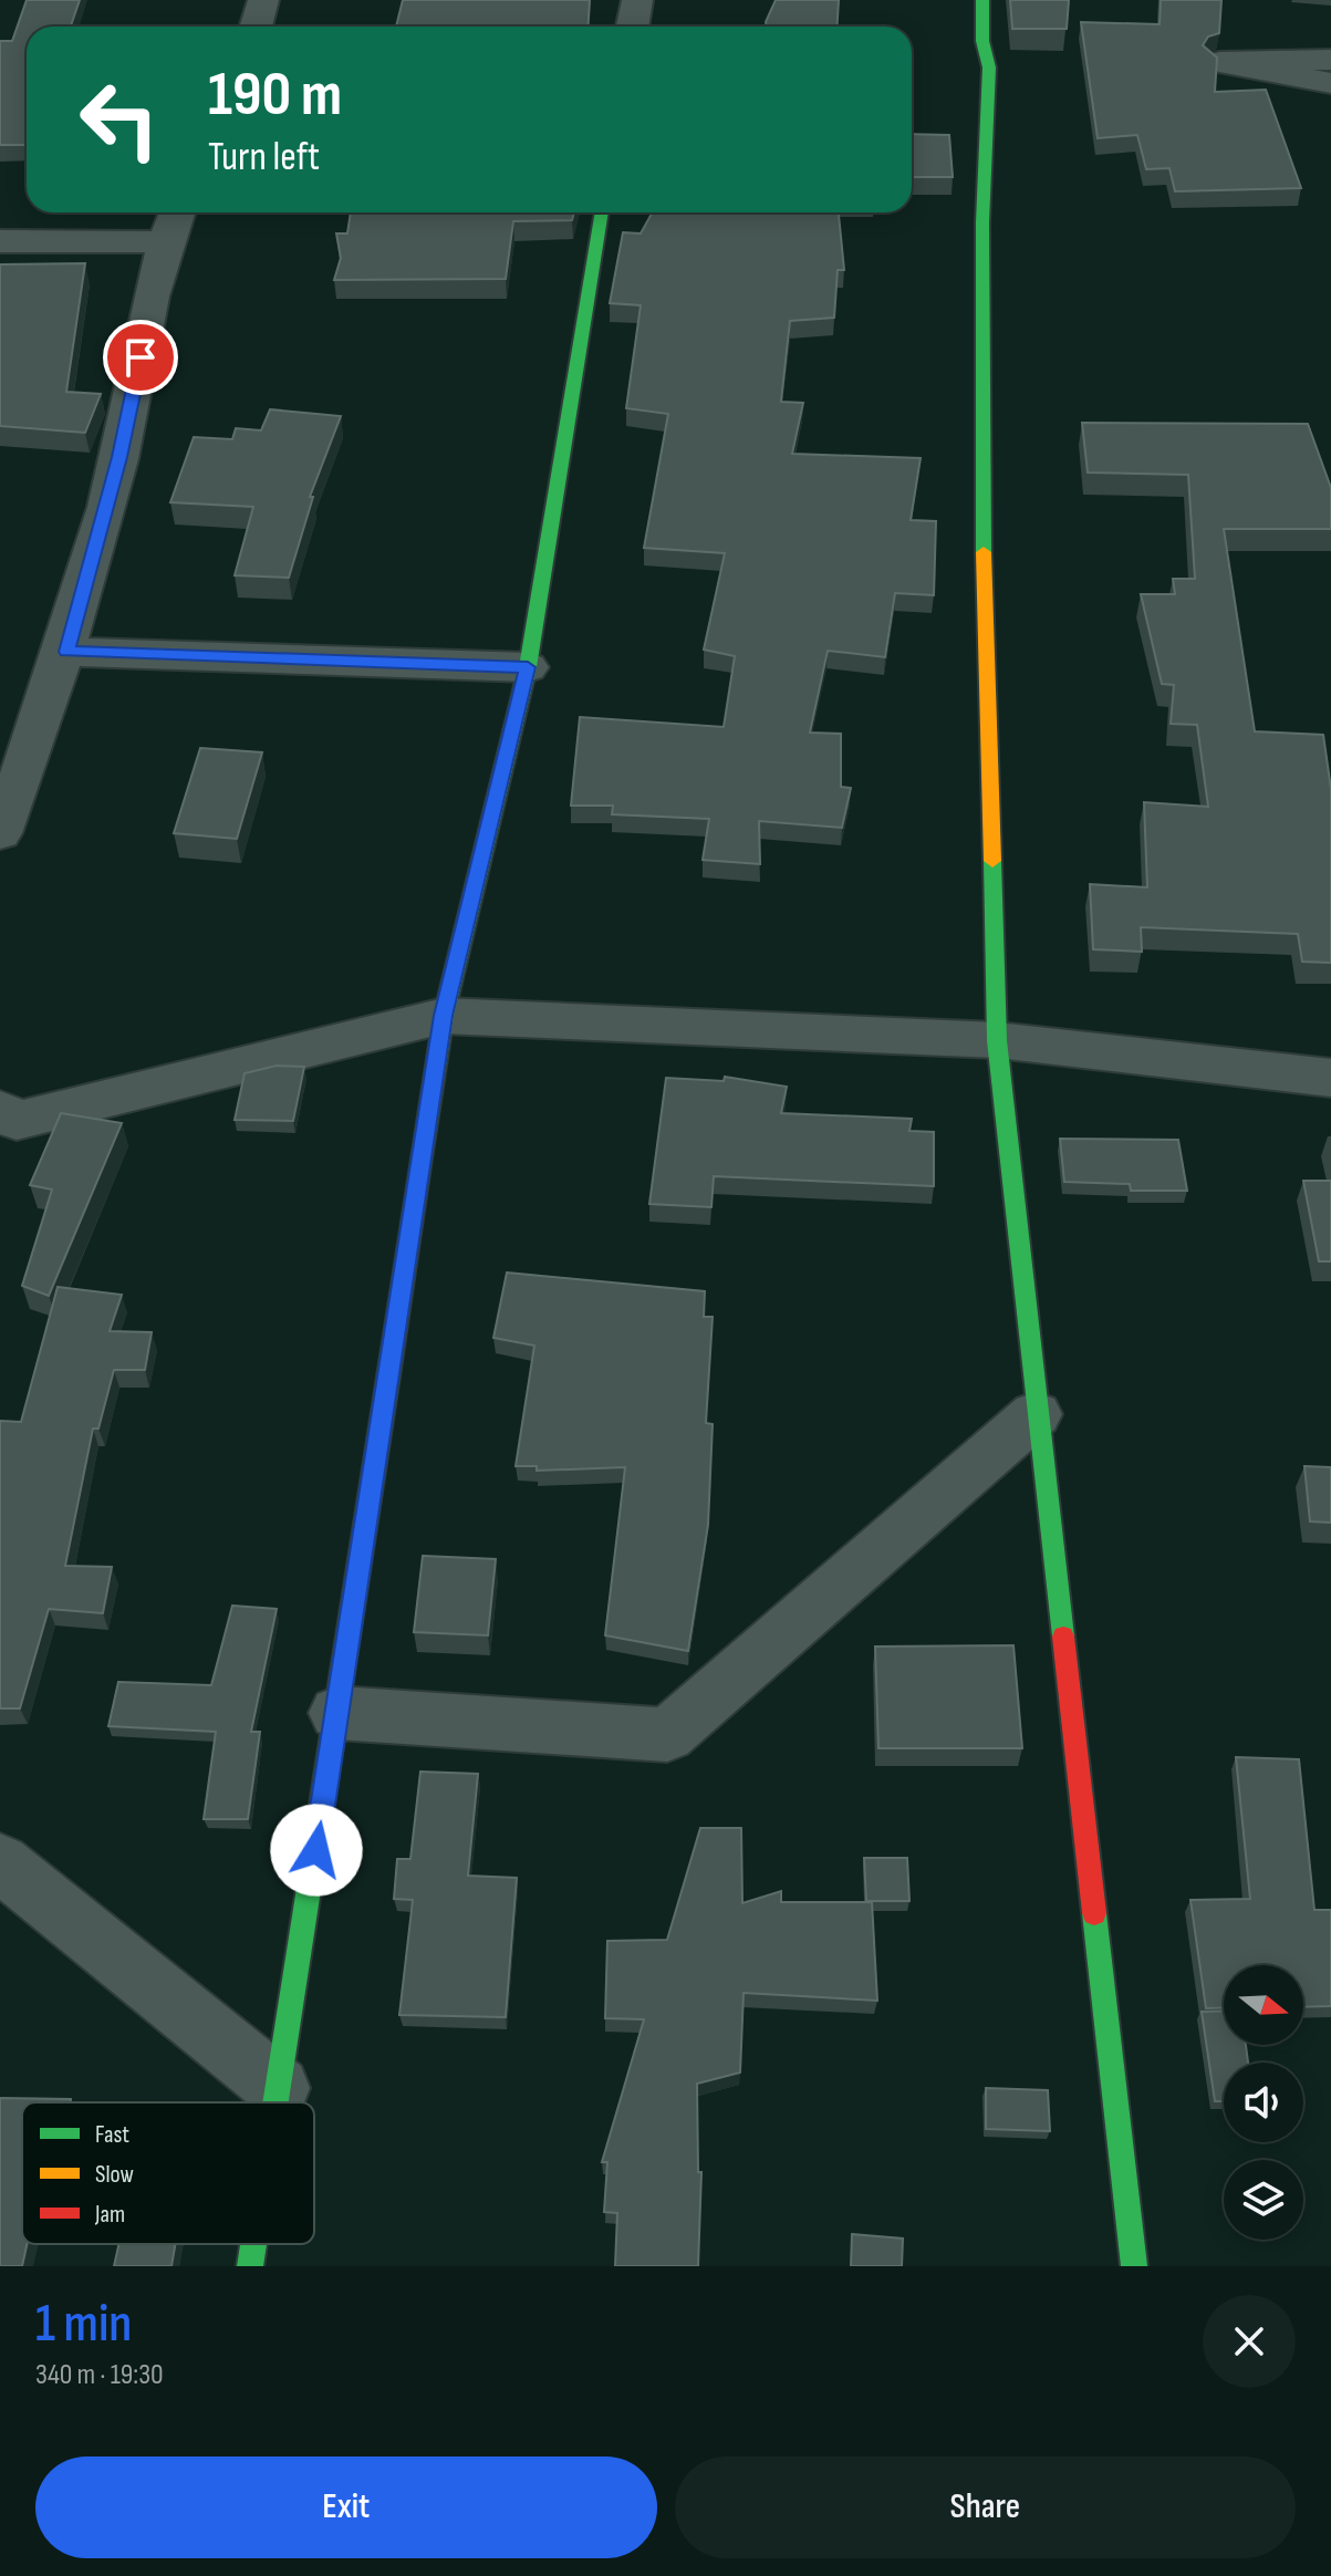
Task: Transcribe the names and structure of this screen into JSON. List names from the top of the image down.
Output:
{
  "legend": ["Fast", "Slow", "Jam"],
  "north": "right",
  "page": {
    "turn": ["190 m", "Turn left"],
    "heading": ["1 min", "340 m · 19:30"],
    "buttons": ["Exit", "Share"]
  }
}
